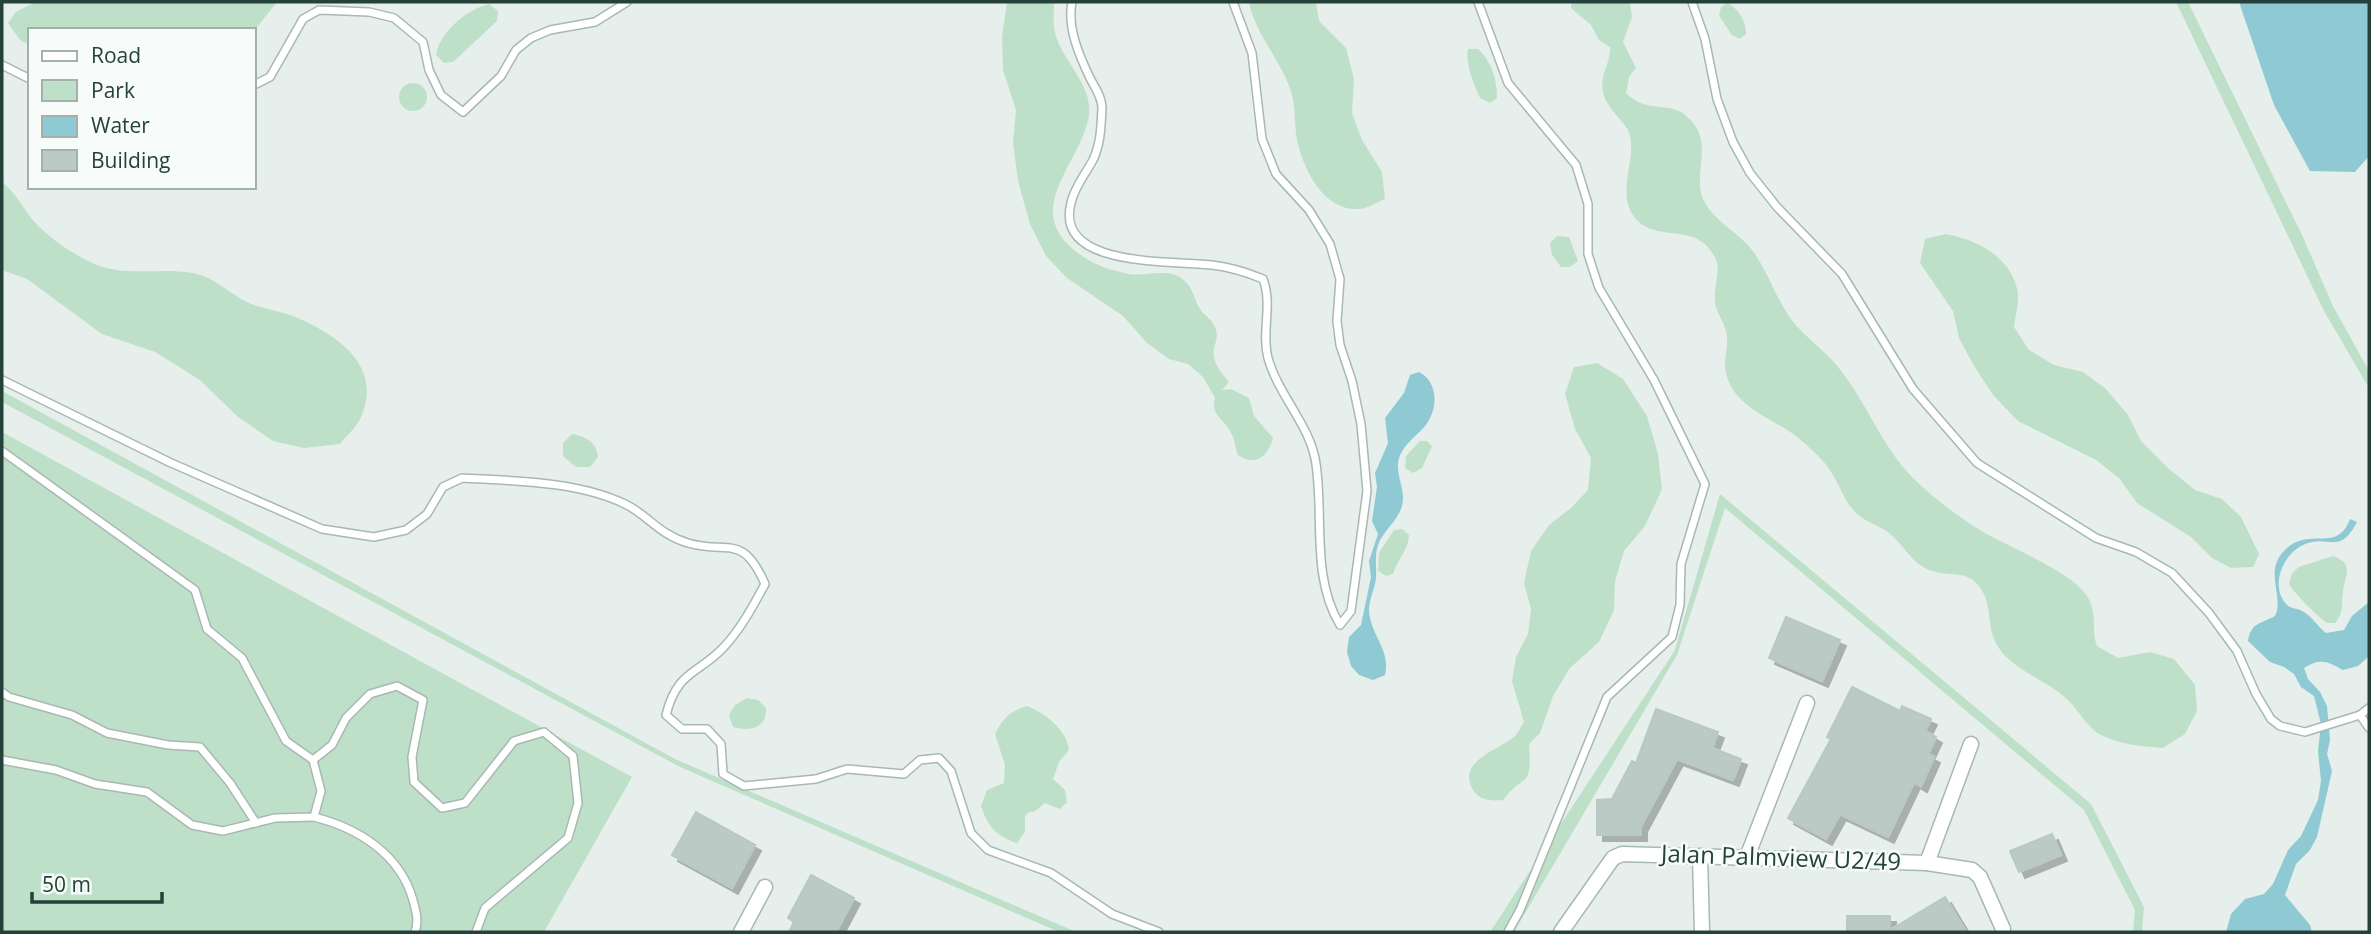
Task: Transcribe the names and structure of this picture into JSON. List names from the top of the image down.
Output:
{
  "streets": {
    "street": ["Jalan Palmview U2/49"]
  },
  "legend": [
    "Road",
    "Park",
    "Water",
    "Building"
  ],
  "scale_bar": "50 m"
}
